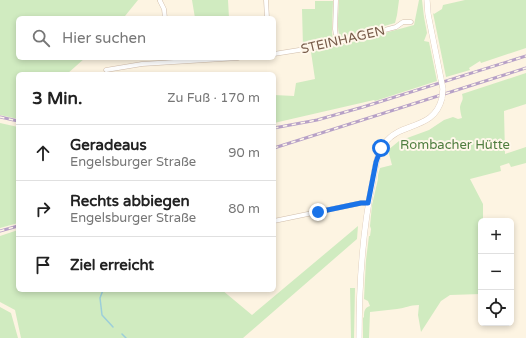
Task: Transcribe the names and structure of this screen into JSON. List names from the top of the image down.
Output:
{
  "streets": {
    "street": ["STEINHAGEN"]
  },
  "parks": ["Rombacher Hütte"],
  "page": {
    "search": "Hier suchen",
    "heading": ["3 Min.", "Zu Fuß · 170 m"],
    "list": [
      ["Geradeaus", "Engelsburger Straße", "90 m"],
      ["Rechts abbiegen", "Engelsburger Straße", "80 m"],
      "Ziel erreicht"
    ],
    "map_buttons": ["+", "−"]
  }
}
